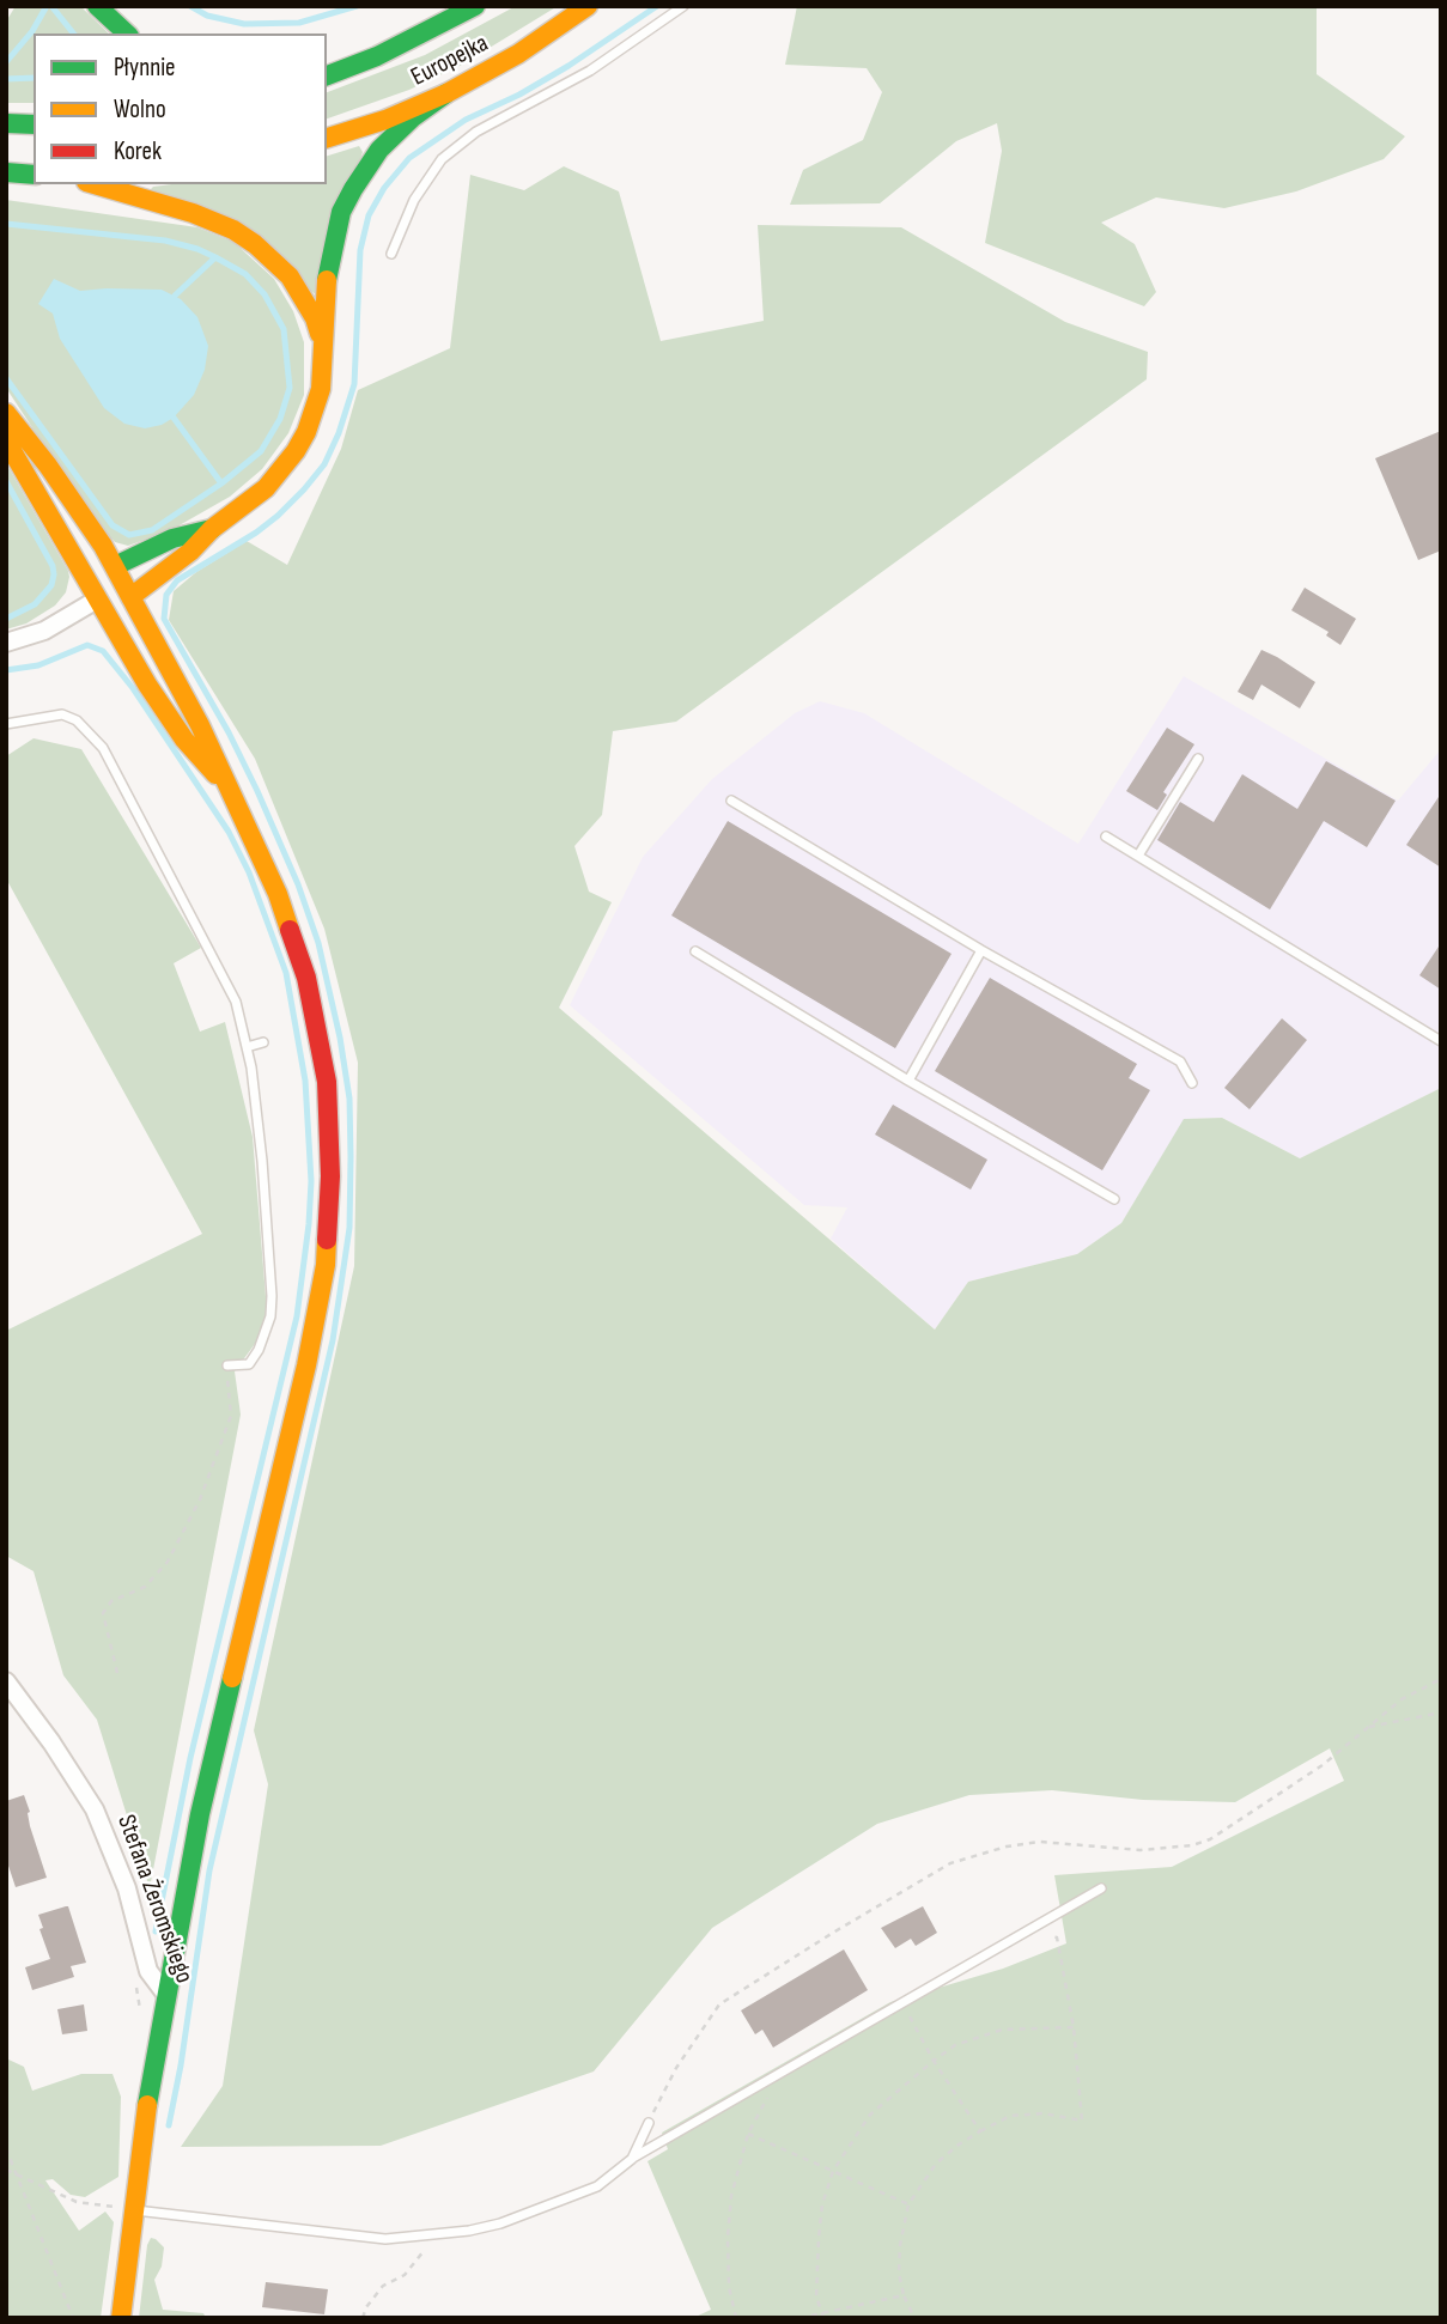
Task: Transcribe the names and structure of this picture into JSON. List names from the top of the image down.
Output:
{
  "streets": {
    "street": ["Europejka", "Stefana Żeromskiego"]
  },
  "legend": ["Płynnie", "Wolno", "Korek"]
}
